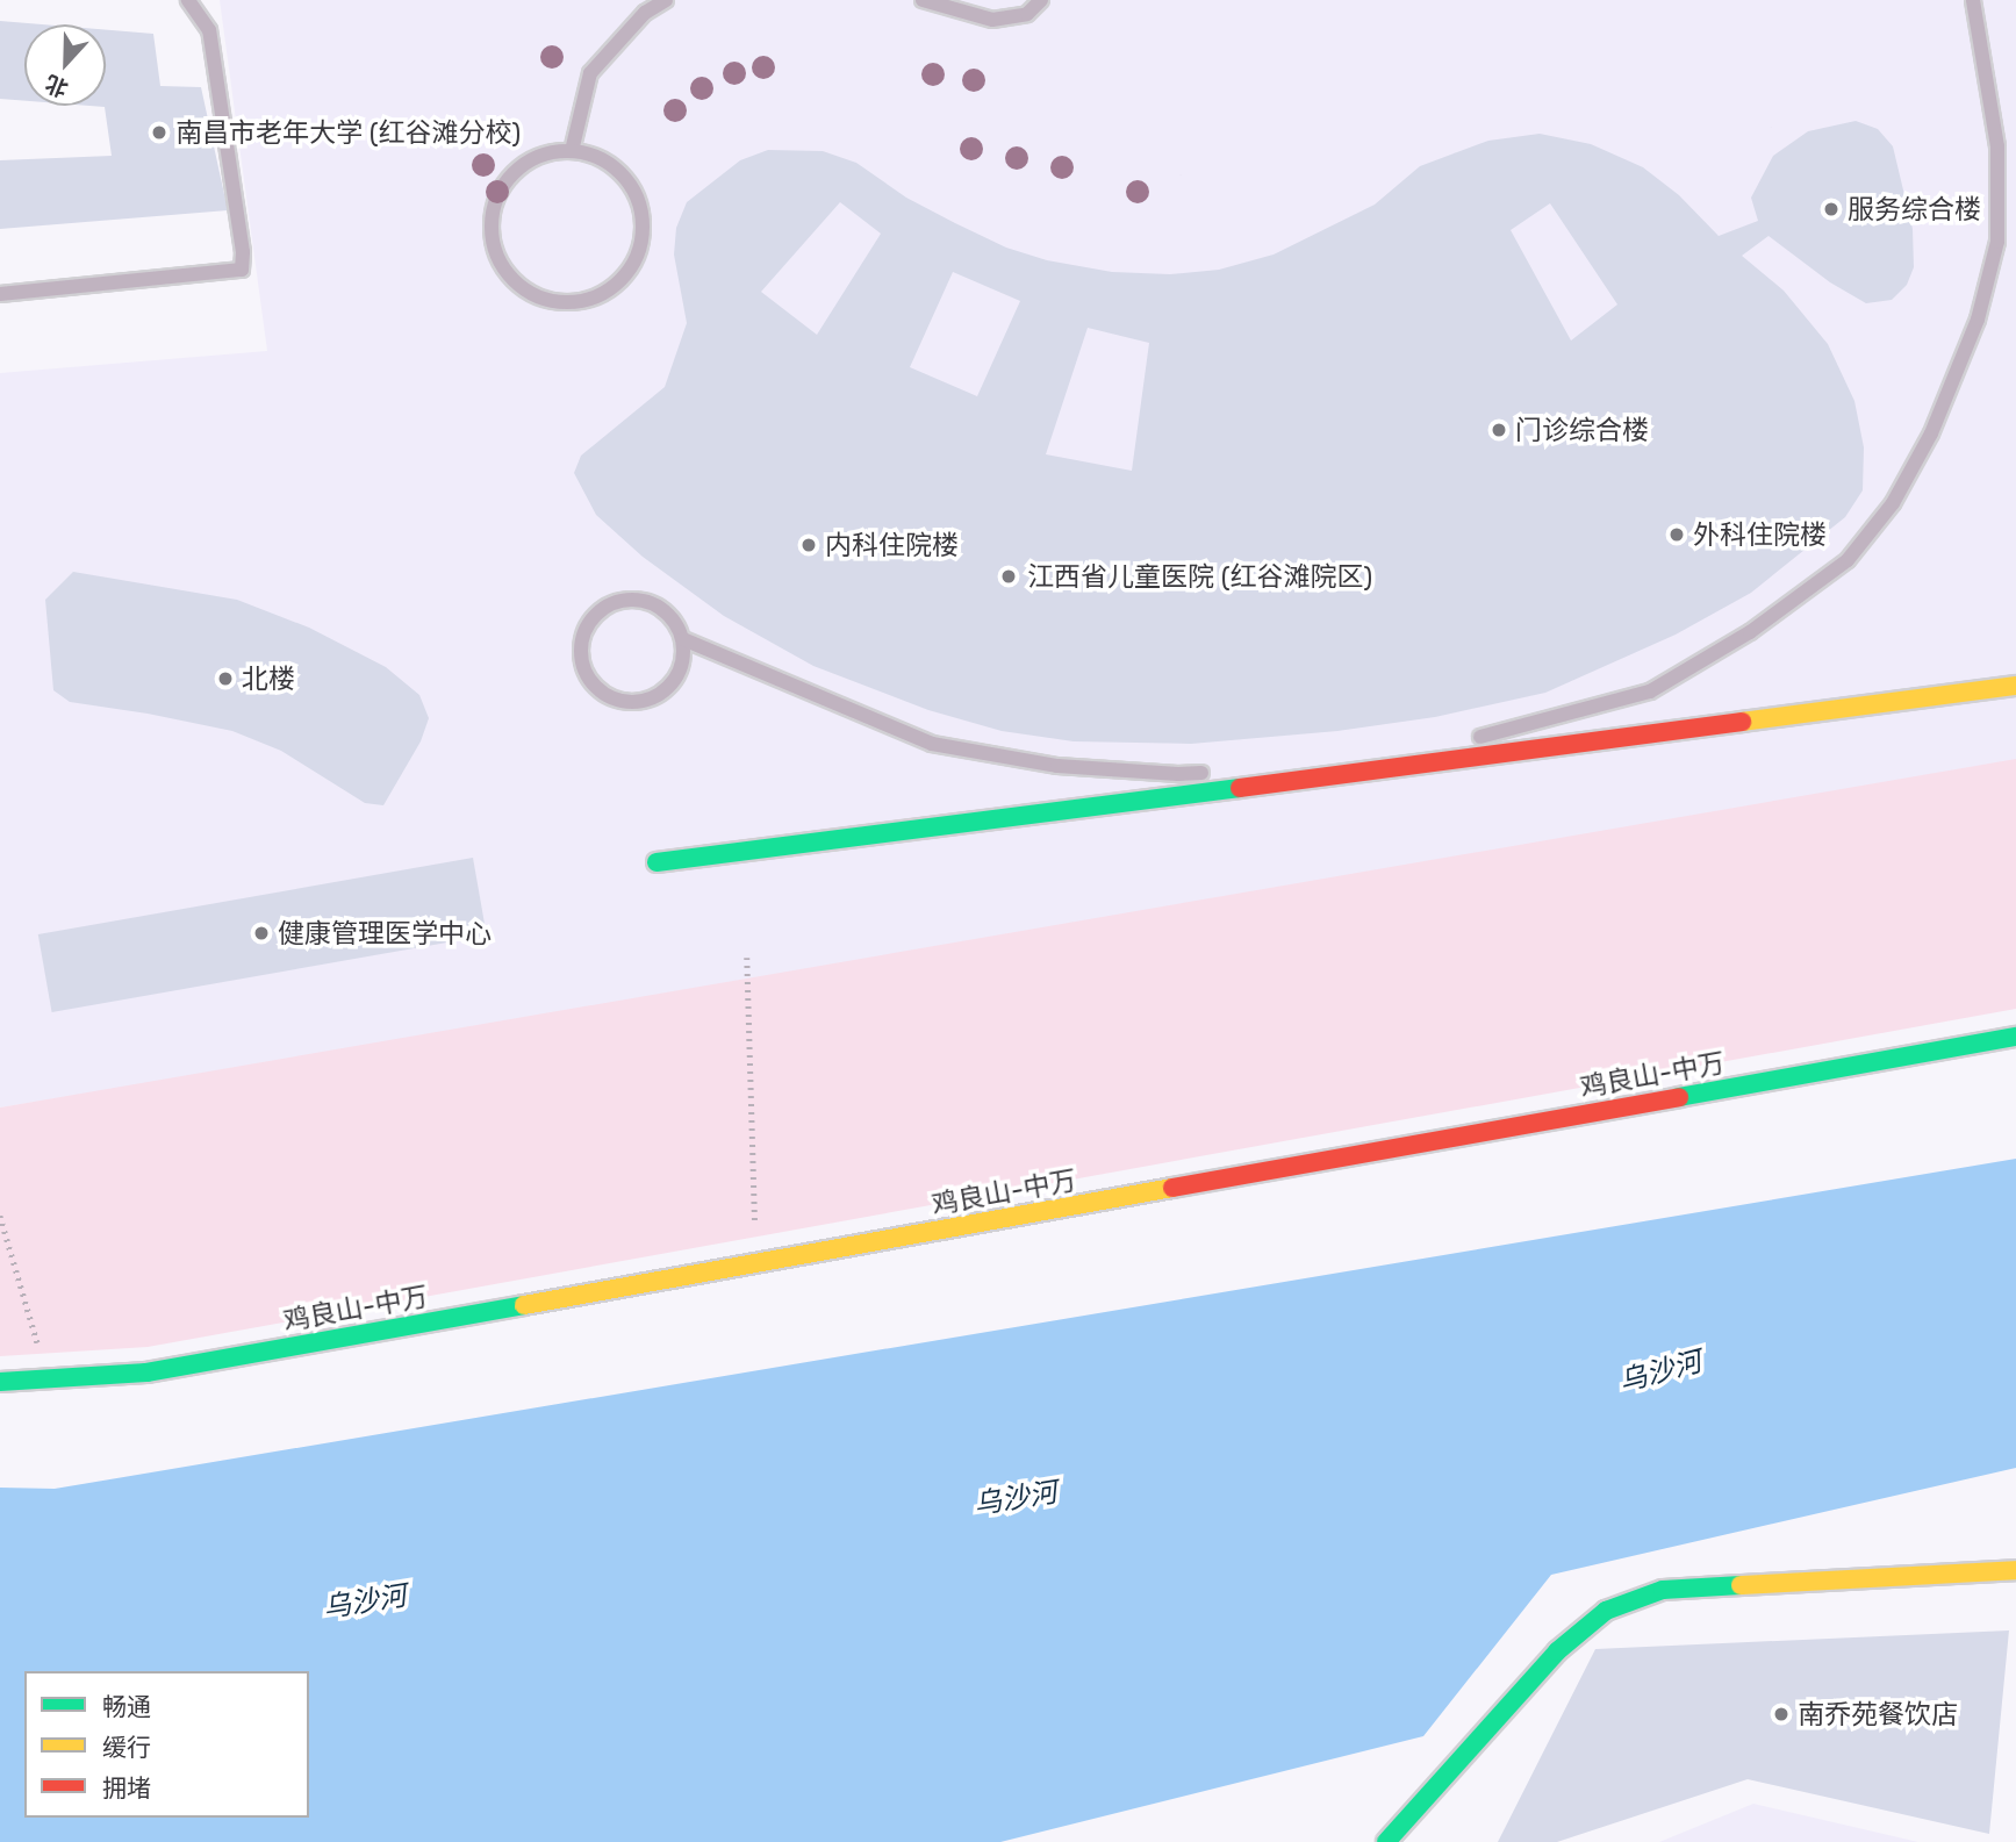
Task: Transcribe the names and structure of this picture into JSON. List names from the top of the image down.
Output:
{
  "streets": {
    "street": ["鸡良山-中万"]
  },
  "water": ["乌沙河"],
  "places": [
    "南昌市老年大学 (红谷滩分校)",
    "服务综合楼",
    "门诊综合楼",
    "外科住院楼",
    "内科住院楼",
    "江西省儿童医院 (红谷滩院区)",
    "北楼",
    "健康管理医学中心",
    "南乔苑餐饮店"
  ],
  "legend": ["畅通", "缓行", "拥堵"],
  "north": "bottom"
}
